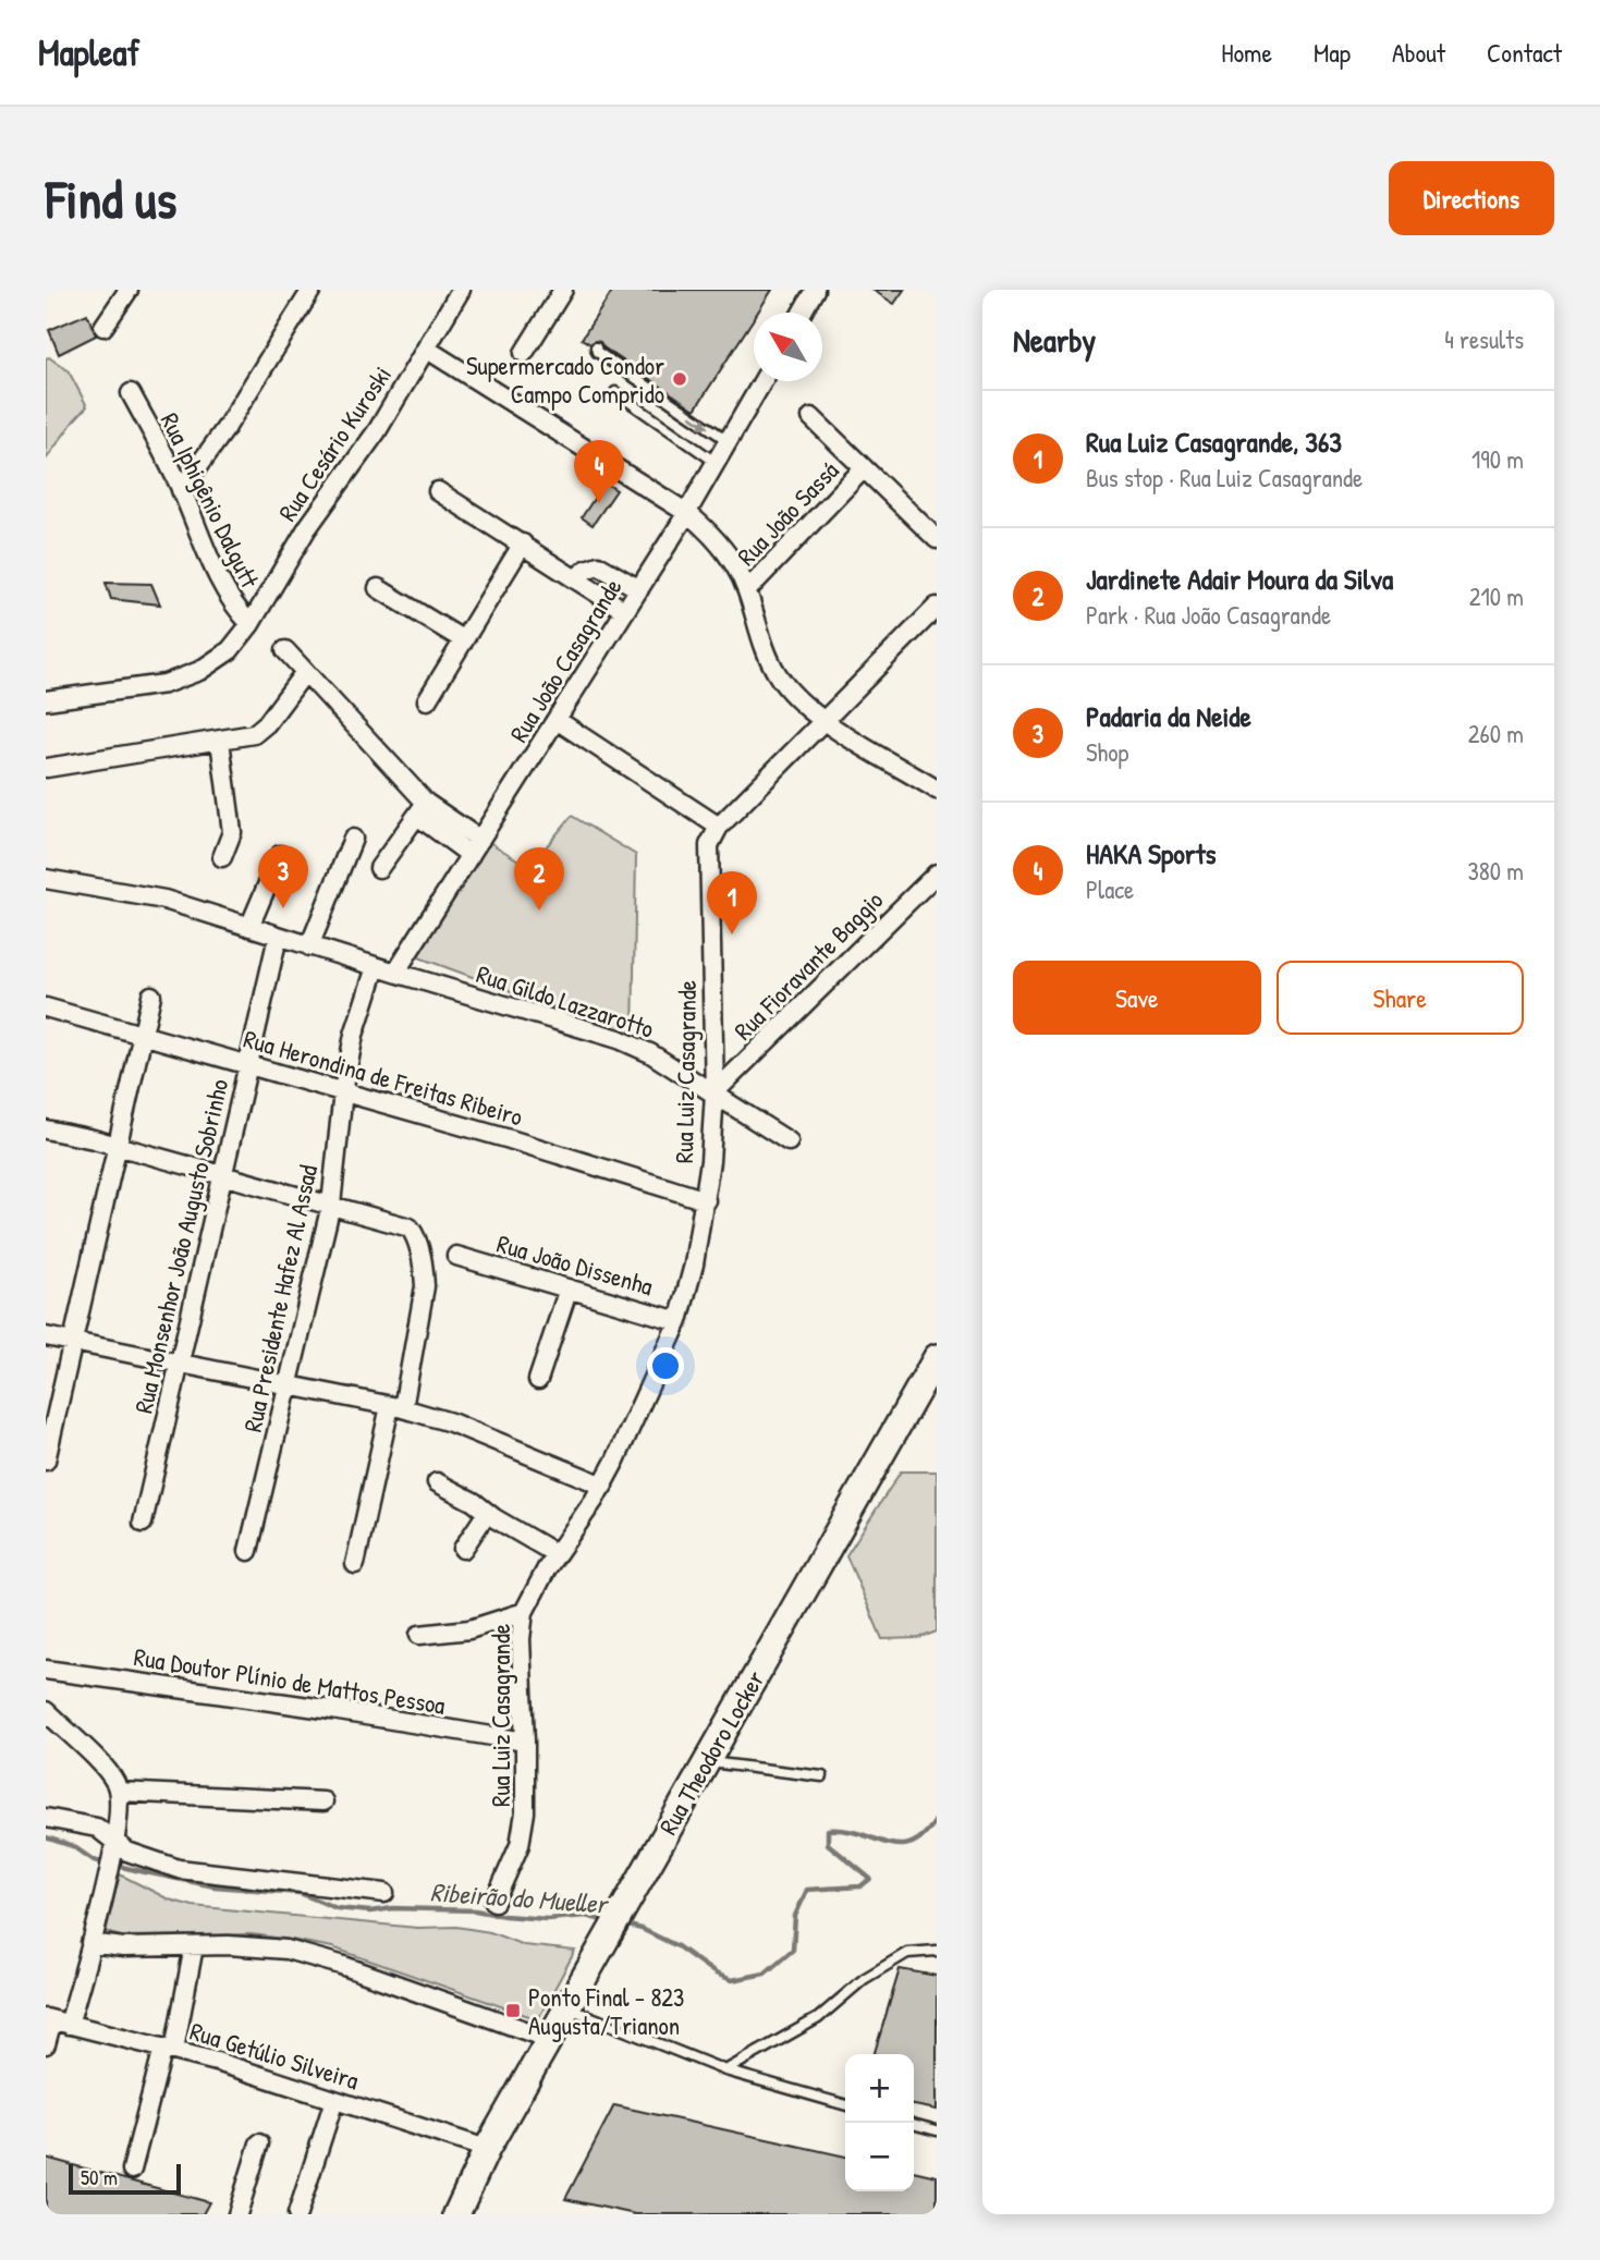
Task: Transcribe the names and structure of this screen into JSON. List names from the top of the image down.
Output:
{
  "streets": {
    "main road": ["Rua Theodoro Locker"],
    "street": [
      "Rua Cesário Kuroski",
      "Rua Iphigênio Dalgutt",
      "Rua João Sassá",
      "Rua João Casagrande",
      "Rua Fioravante Baggio",
      "Rua Gildo Lazzarotto",
      "Rua Luiz Casagrande",
      "Rua Herondina de Freitas Ribeiro",
      "Rua Monsenhor João Augusto Sobrinho",
      "Rua João Dissenha",
      "Rua Presidente Hafez Al Assad",
      "Rua Doutor Plínio de Mattos Pessoa",
      "Rua Getúlio Silveira"
    ]
  },
  "crossings": [
    ["Rua Cesário Kuroski", "Rua Iphigênio Dalgutt"],
    ["Rua João Casagrande", "Rua Gildo Lazzarotto"],
    ["Rua Fioravante Baggio", "Rua Gildo Lazzarotto"],
    ["Rua Fioravante Baggio", "Rua Luiz Casagrande"],
    ["Rua Gildo Lazzarotto", "Rua Luiz Casagrande"],
    ["Rua Gildo Lazzarotto", "Rua Monsenhor João Augusto Sobrinho"],
    ["Rua Gildo Lazzarotto", "Rua Presidente Hafez Al Assad"],
    ["Rua Luiz Casagrande", "Rua Herondina de Freitas Ribeiro"],
    ["Rua Luiz Casagrande", "Rua João Dissenha"],
    ["Rua Luiz Casagrande", "Rua Doutor Plínio de Mattos Pessoa"],
    ["Rua Herondina de Freitas Ribeiro", "Rua Monsenhor João Augusto Sobrinho"],
    ["Rua Herondina de Freitas Ribeiro", "Rua Presidente Hafez Al Assad"],
    ["Rua Theodoro Locker", "Rua Getúlio Silveira"]
  ],
  "water": ["Ribeirão do Mueller"],
  "places": {
    "other": ["Supermercado Condor Campo Comprido"],
    "transit": ["Ponto Final - 823 Augusta/Trianon"]
  },
  "scale_bar": "50 m",
  "north": "top left",
  "page": {
    "header": "Mapleaf",
    "nav": [
      "Home",
      "Map",
      "About",
      "Contact"
    ],
    "buttons": [
      "Directions",
      ["Save", "Share"]
    ],
    "title": "Find us",
    "heading": ["Nearby", "4 results"],
    "list": [
      {
        "mark": "1",
        "name": "Rua Luiz Casagrande, 363",
        "note": "Bus stop · Rua Luiz Casagrande",
        "value": "190 m"
      },
      {
        "mark": "2",
        "name": "Jardinete Adair Moura da Silva",
        "note": "Park · Rua João Casagrande",
        "value": "210 m"
      },
      {
        "mark": "3",
        "name": "Padaria da Neide",
        "note": "Shop",
        "value": "260 m"
      },
      {
        "mark": "4",
        "name": "HAKA Sports",
        "note": "Place",
        "value": "380 m"
      }
    ],
    "pins": [
      "4",
      "3",
      "2",
      "1"
    ],
    "map_buttons": ["+", "−"],
    "scale": "50 m"
  }
}
